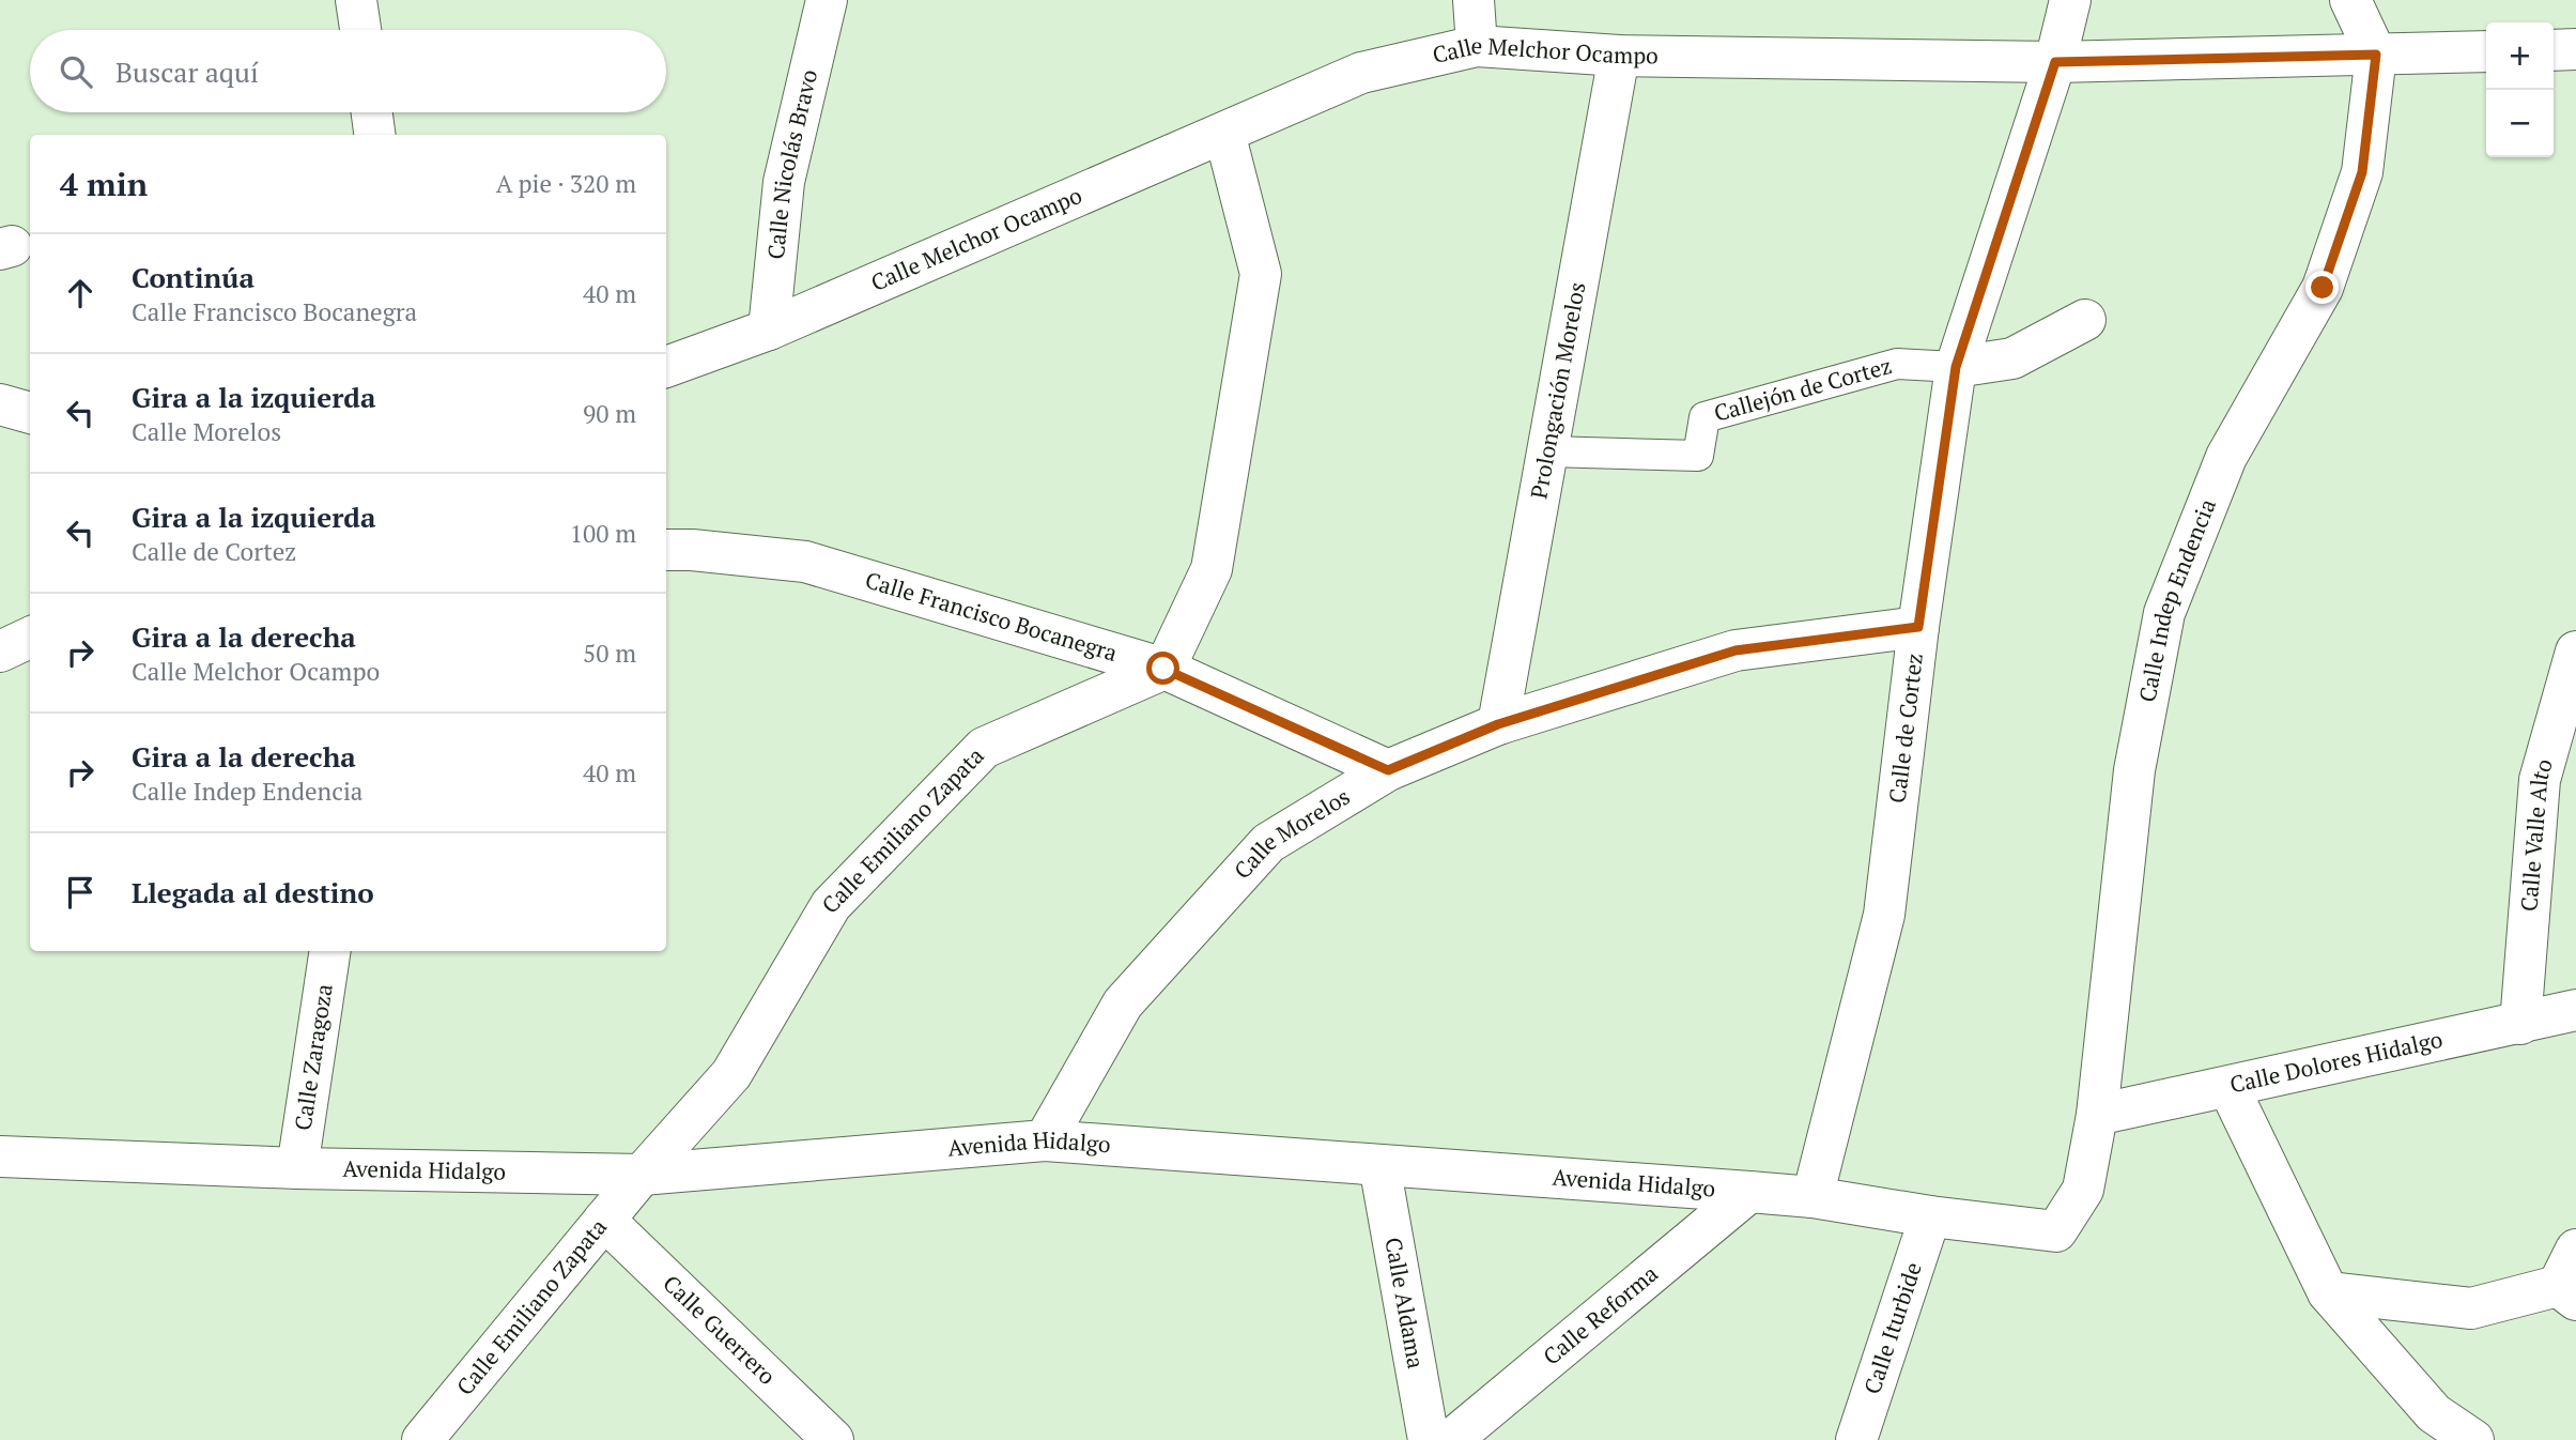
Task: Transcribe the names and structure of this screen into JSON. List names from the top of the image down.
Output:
{
  "streets": {
    "street": [
      "Calle Melchor Ocampo",
      "Calle Nicolás Bravo",
      "Prolongación Morelos",
      "Callejón de Cortez",
      "Calle Indep Endencia",
      "Calle Francisco Bocanegra",
      "Calle de Cortez",
      "Calle Emiliano Zapata",
      "Calle Valle Alto",
      "Calle Morelos",
      "Calle Zaragoza",
      "Calle Dolores Hidalgo",
      "Avenida Hidalgo",
      "Calle Aldama",
      "Calle Reforma",
      "Calle Iturbide",
      "Calle Guerrero"
    ]
  },
  "crossings": [
    ["Calle Melchor Ocampo", "Calle Nicolás Bravo"],
    ["Calle Melchor Ocampo", "Prolongación Morelos"],
    ["Calle Melchor Ocampo", "Calle Indep Endencia"],
    ["Calle Melchor Ocampo", "Calle de Cortez"],
    ["Prolongación Morelos", "Callejón de Cortez"],
    ["Prolongación Morelos", "Calle Morelos"],
    ["Callejón de Cortez", "Calle de Cortez"],
    ["Calle Indep Endencia", "Calle Dolores Hidalgo"],
    ["Calle Indep Endencia", "Avenida Hidalgo"],
    ["Calle Francisco Bocanegra", "Calle Emiliano Zapata"],
    ["Calle Francisco Bocanegra", "Calle Morelos"],
    ["Calle de Cortez", "Calle Morelos"],
    ["Calle de Cortez", "Avenida Hidalgo"],
    ["Calle Emiliano Zapata", "Avenida Hidalgo"],
    ["Calle Emiliano Zapata", "Calle Guerrero"],
    ["Calle Valle Alto", "Calle Dolores Hidalgo"],
    ["Calle Morelos", "Avenida Hidalgo"],
    ["Calle Zaragoza", "Avenida Hidalgo"],
    ["Avenida Hidalgo", "Calle Aldama"],
    ["Avenida Hidalgo", "Calle Reforma"],
    ["Avenida Hidalgo", "Calle Iturbide"]
  ],
  "page": {
    "map_buttons": ["+", "−"],
    "search": "Buscar aquí",
    "heading": ["4 min", "A pie · 320 m"],
    "list": [
      ["Continúa", "Calle Francisco Bocanegra", "40 m"],
      ["Gira a la izquierda", "Calle Morelos", "90 m"],
      ["Gira a la izquierda", "Calle de Cortez", "100 m"],
      ["Gira a la derecha", "Calle Melchor Ocampo", "50 m"],
      ["Gira a la derecha", "Calle Indep Endencia", "40 m"],
      "Llegada al destino"
    ]
  }
}
